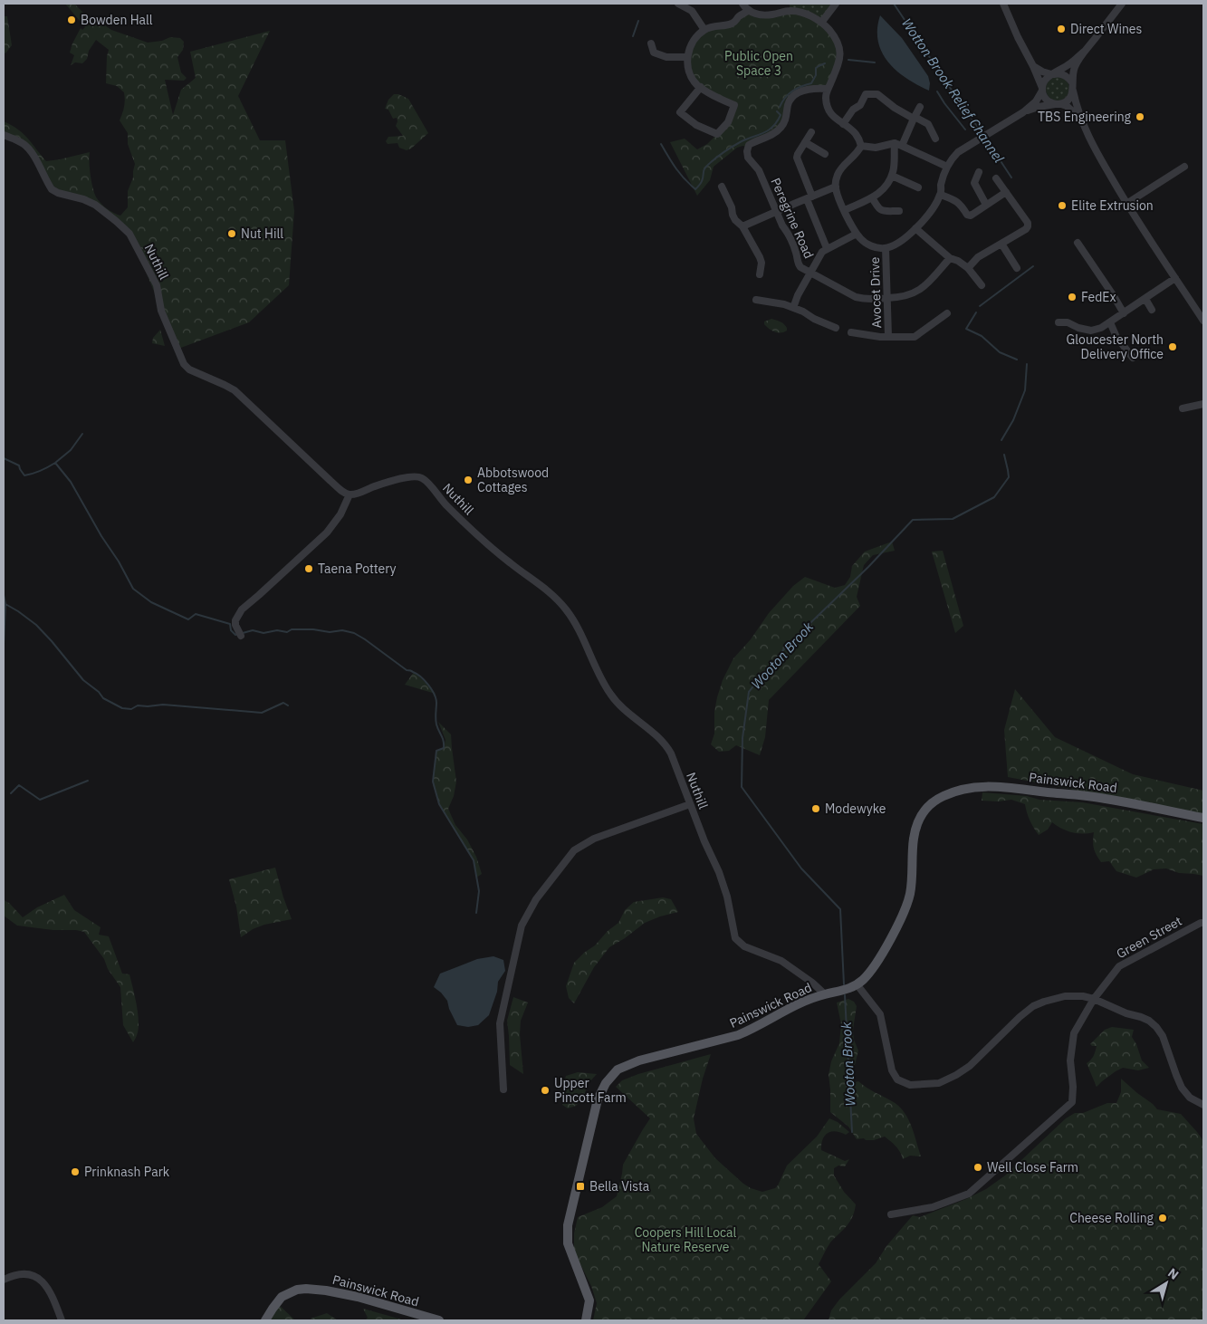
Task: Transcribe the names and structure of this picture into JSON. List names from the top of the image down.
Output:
{
  "streets": {
    "main road": ["Painswick Road"],
    "street": [
      "Peregrine Road",
      "Nuthill",
      "Avocet Drive",
      "Green Street"
    ]
  },
  "crossings": [
    ["Peregrine Road", "Avocet Drive"],
    ["Nuthill", "Painswick Road"]
  ],
  "water": ["Wotton Brook Relief Channel", "Wooton Brook"],
  "parks": ["Public Open Space 3", "Coopers Hill Local Nature Reserve"],
  "places": {
    "other": [
      "Bowden Hall",
      "Direct Wines",
      "TBS Engineering",
      "Elite Extrusion",
      "Nut Hill",
      "FedEx",
      "Gloucester North Delivery Office",
      "Abbotswood Cottages",
      "Taena Pottery",
      "Modewyke",
      "Upper Pincott Farm",
      "Well Close Farm",
      "Prinknash Park",
      "Cheese Rolling"
    ],
    "transit": ["Bella Vista"]
  },
  "north": "top right"
}
